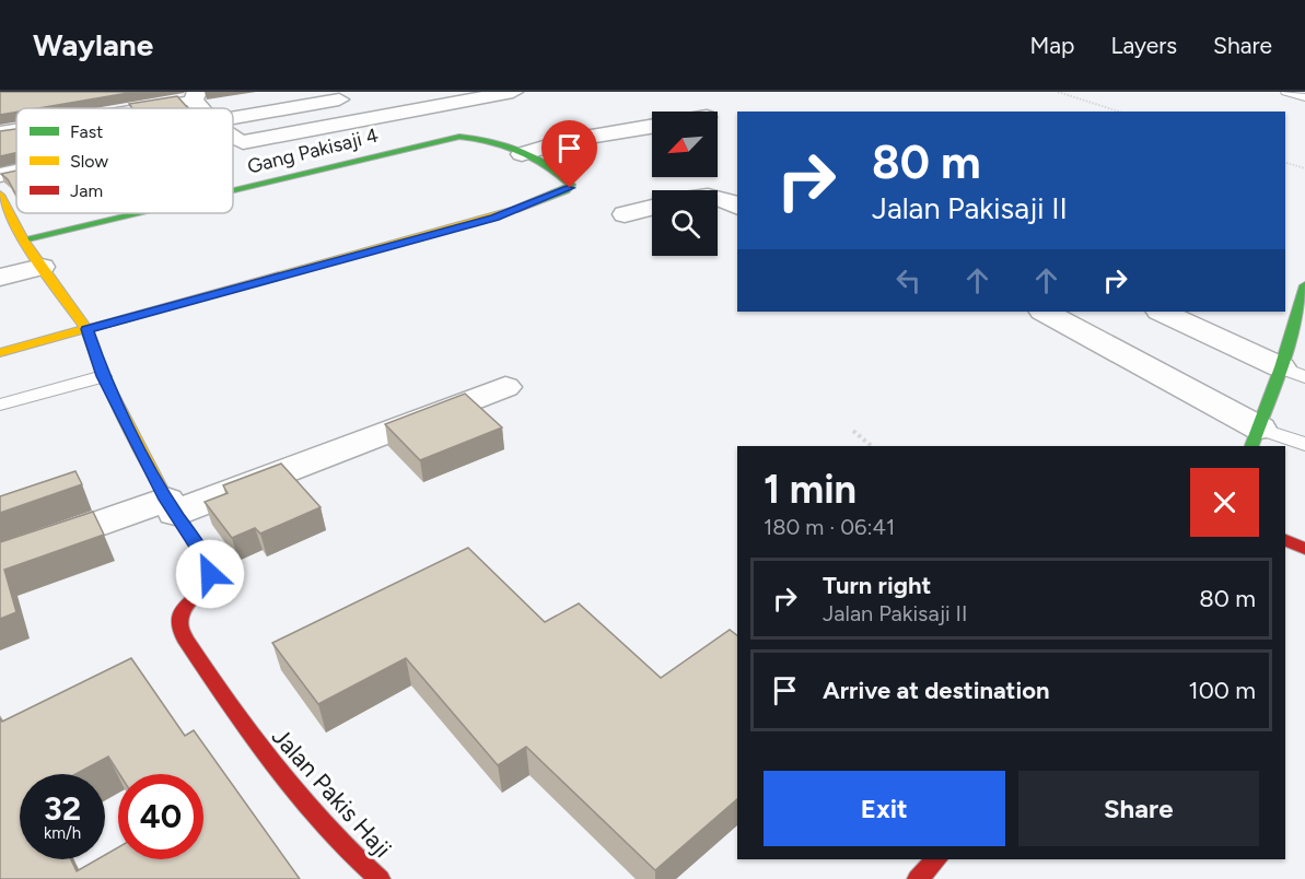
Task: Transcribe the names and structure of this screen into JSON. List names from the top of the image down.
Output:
{
  "streets": {
    "street": ["Gang Pakisaji 4", "Jalan Pakis Haji"]
  },
  "crossings": [
    ["Gang Pakisaji 4", "Jalan Pakis Haji"]
  ],
  "legend": ["Fast", "Slow", "Jam"],
  "north": "bottom left",
  "page": {
    "header": "Waylane",
    "nav": ["Map", "Layers", "Share"],
    "turn": ["80 m", "Jalan Pakisaji II"],
    "heading": ["1 min", "180 m · 06:41"],
    "list": [
      {
        "name": "Turn right",
        "note": "Jalan Pakisaji II",
        "value": "80 m"
      },
      {
        "name": "Arrive at destination",
        "value": "100 m"
      }
    ],
    "buttons": ["Exit", "Share"],
    "speed": "32 km/h",
    "limit": "40"
  }
}
